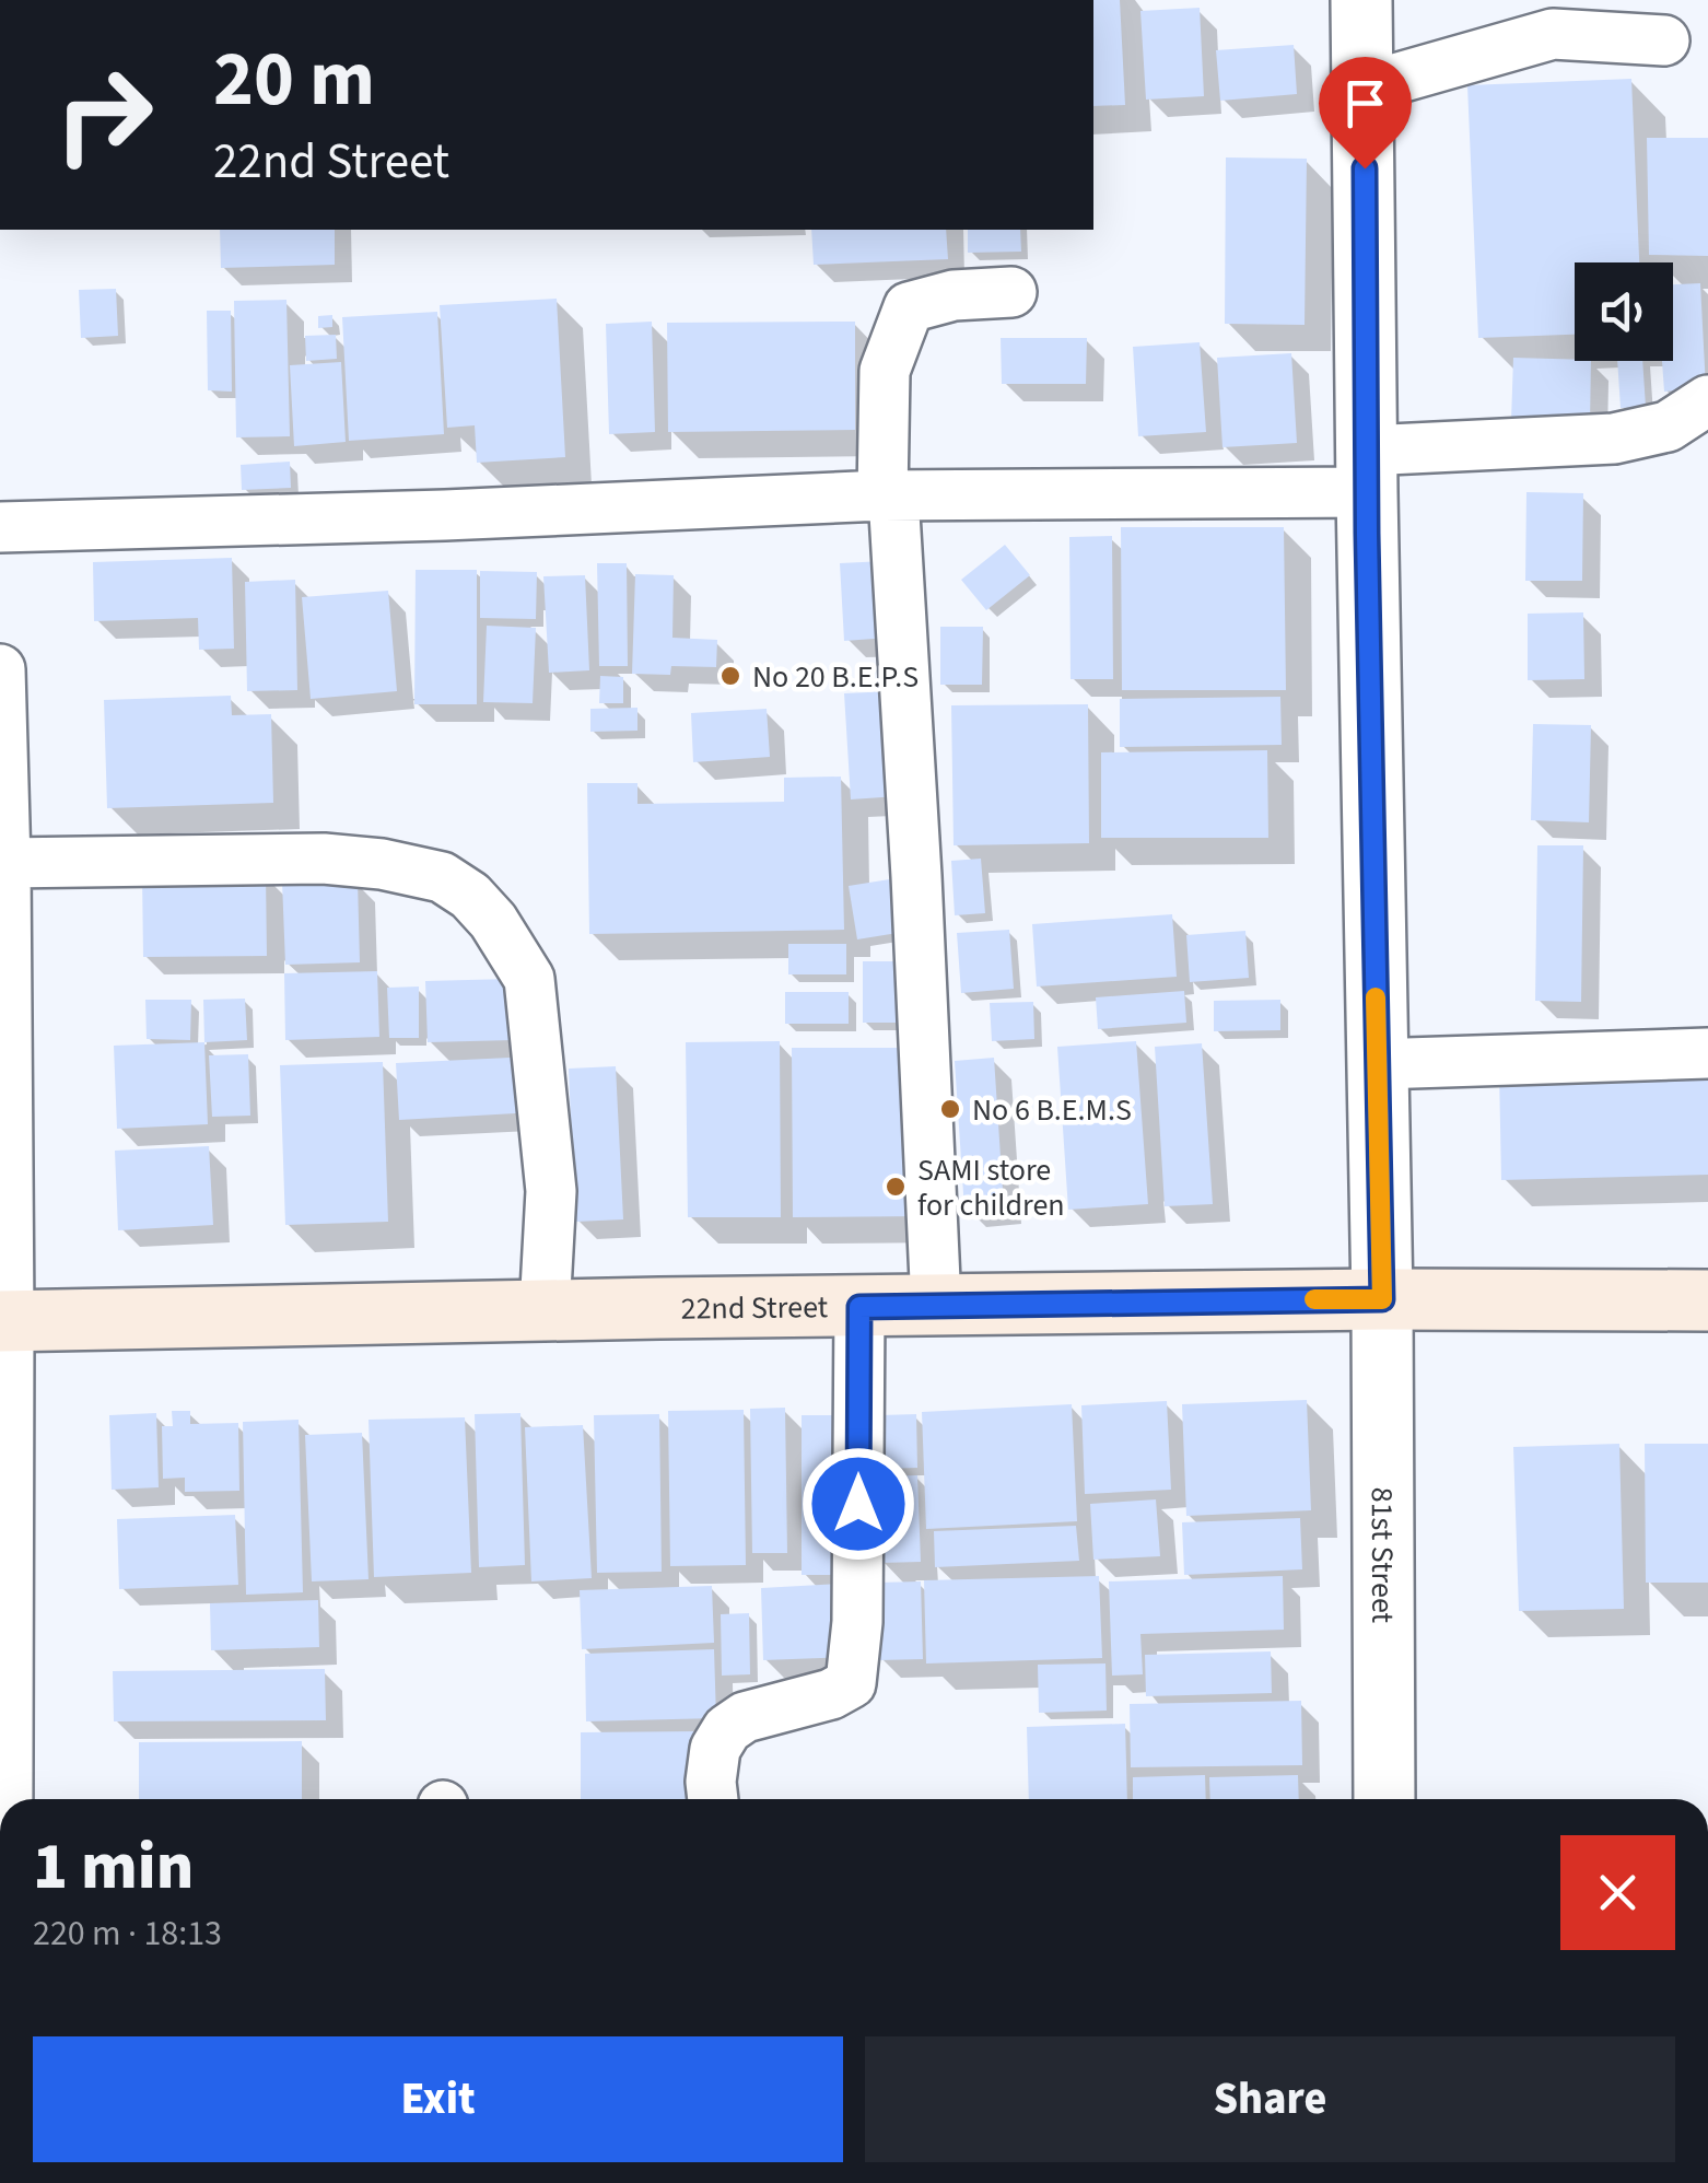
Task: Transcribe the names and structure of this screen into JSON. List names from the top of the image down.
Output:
{
  "streets": {
    "main road": ["22nd Street"],
    "street": ["81st Street"]
  },
  "crossings": [
    ["22nd Street", "81st Street"]
  ],
  "places": ["No 20 B.E.P.S", "No 6 B.E.M.S", "SAMI store for children"],
  "page": {
    "turn": ["20 m", "22nd Street"],
    "heading": ["1 min", "220 m · 18:13"],
    "buttons": ["Exit", "Share"]
  }
}
